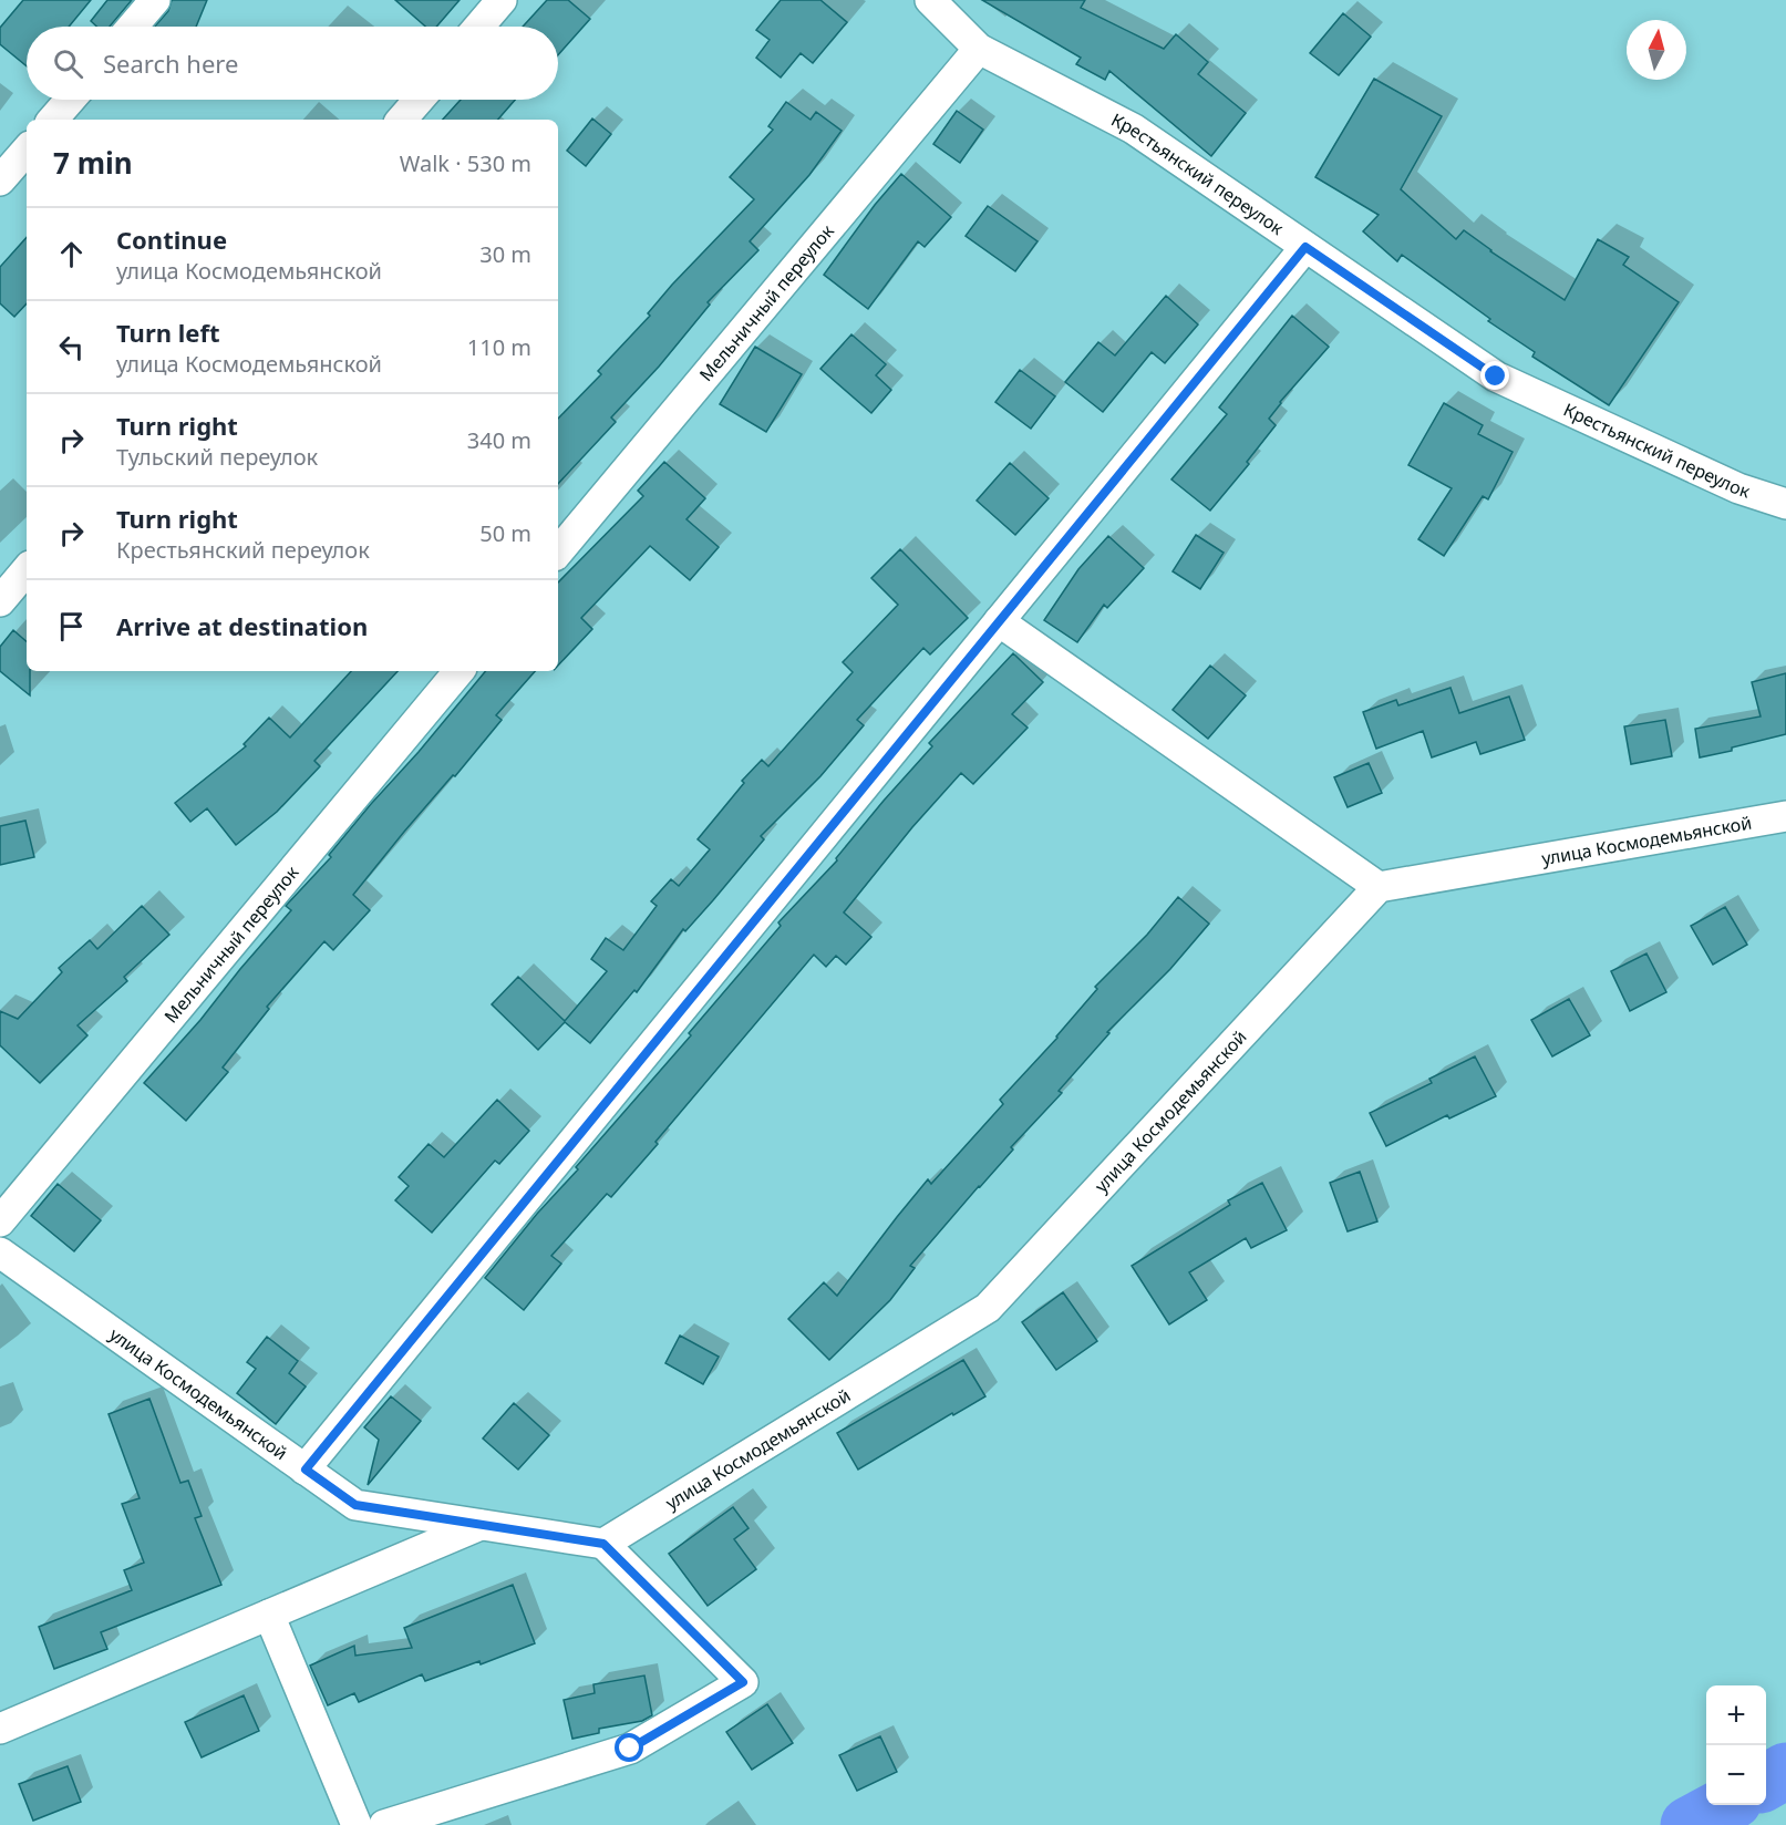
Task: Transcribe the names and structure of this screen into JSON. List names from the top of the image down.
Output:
{
  "streets": {
    "street": ["Крестьянский переулок", "Мельничный переулок", "улица Космодемьянской"]
  },
  "crossings": [
    ["Крестьянский переулок", "Мельничный переулок"]
  ],
  "north": "top",
  "page": {
    "search": "Search here",
    "heading": ["7 min", "Walk · 530 m"],
    "list": [
      ["Continue", "улица Космодемьянской", "30 m"],
      ["Turn left", "улица Космодемьянской", "110 m"],
      ["Turn right", "Тульский переулок", "340 m"],
      ["Turn right", "Крестьянский переулок", "50 m"],
      "Arrive at destination"
    ],
    "map_buttons": ["+", "−"]
  }
}
